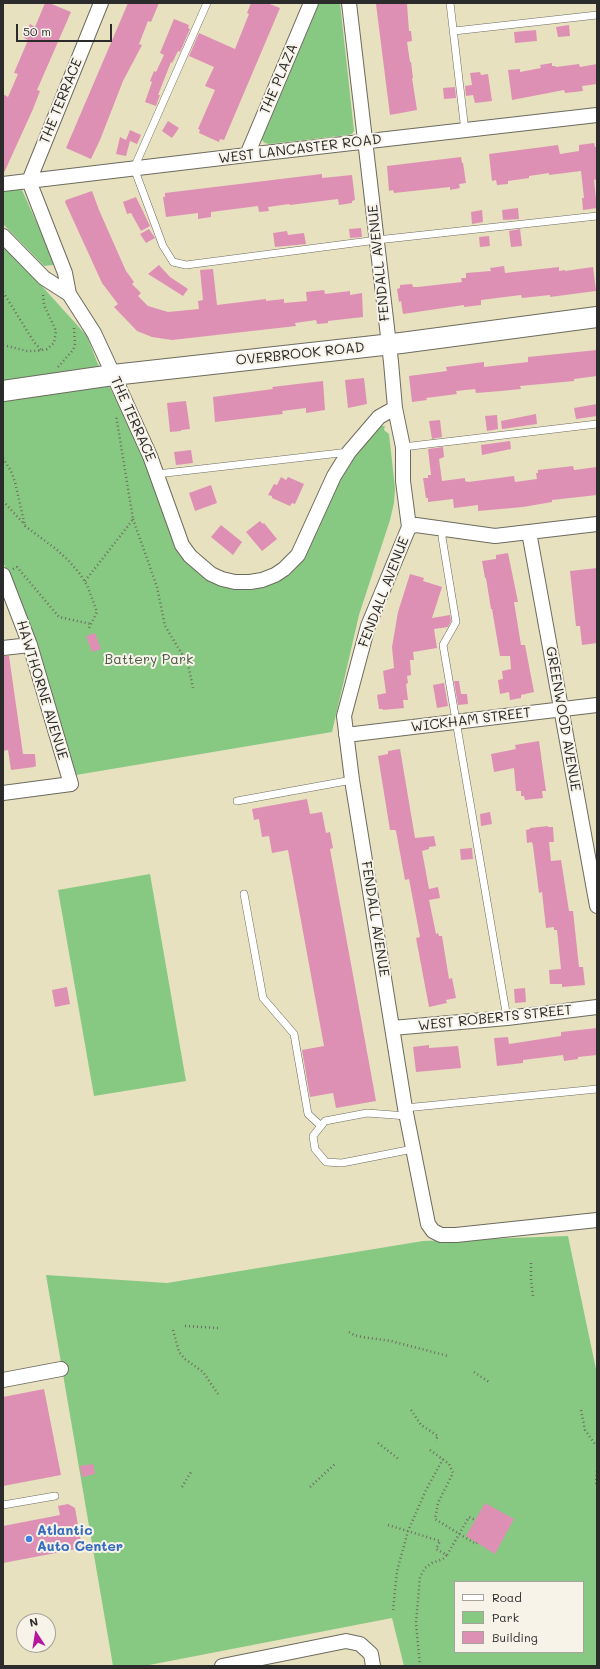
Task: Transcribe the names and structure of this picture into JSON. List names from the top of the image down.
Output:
{
  "streets": {
    "street": [
      "THE PLAZA",
      "THE TERRACE",
      "WEST LANCASTER ROAD",
      "FENDALL AVENUE",
      "OVERBROOK ROAD",
      "HAWTHORNE AVENUE",
      "GREENWOOD AVENUE",
      "WICKHAM STREET",
      "WEST ROBERTS STREET"
    ]
  },
  "crossings": [
    ["THE PLAZA", "WEST LANCASTER ROAD"],
    ["THE TERRACE", "WEST LANCASTER ROAD"],
    ["THE TERRACE", "FENDALL AVENUE"],
    ["THE TERRACE", "OVERBROOK ROAD"],
    ["WEST LANCASTER ROAD", "FENDALL AVENUE"],
    ["FENDALL AVENUE", "OVERBROOK ROAD"],
    ["FENDALL AVENUE", "WICKHAM STREET"],
    ["FENDALL AVENUE", "WEST ROBERTS STREET"],
    ["GREENWOOD AVENUE", "WICKHAM STREET"]
  ],
  "parks": ["Battery Park"],
  "places": ["Atlantic Auto Center"],
  "legend": ["Road", "Park", "Building"],
  "scale_bar": "50 m",
  "north": "top"
}
